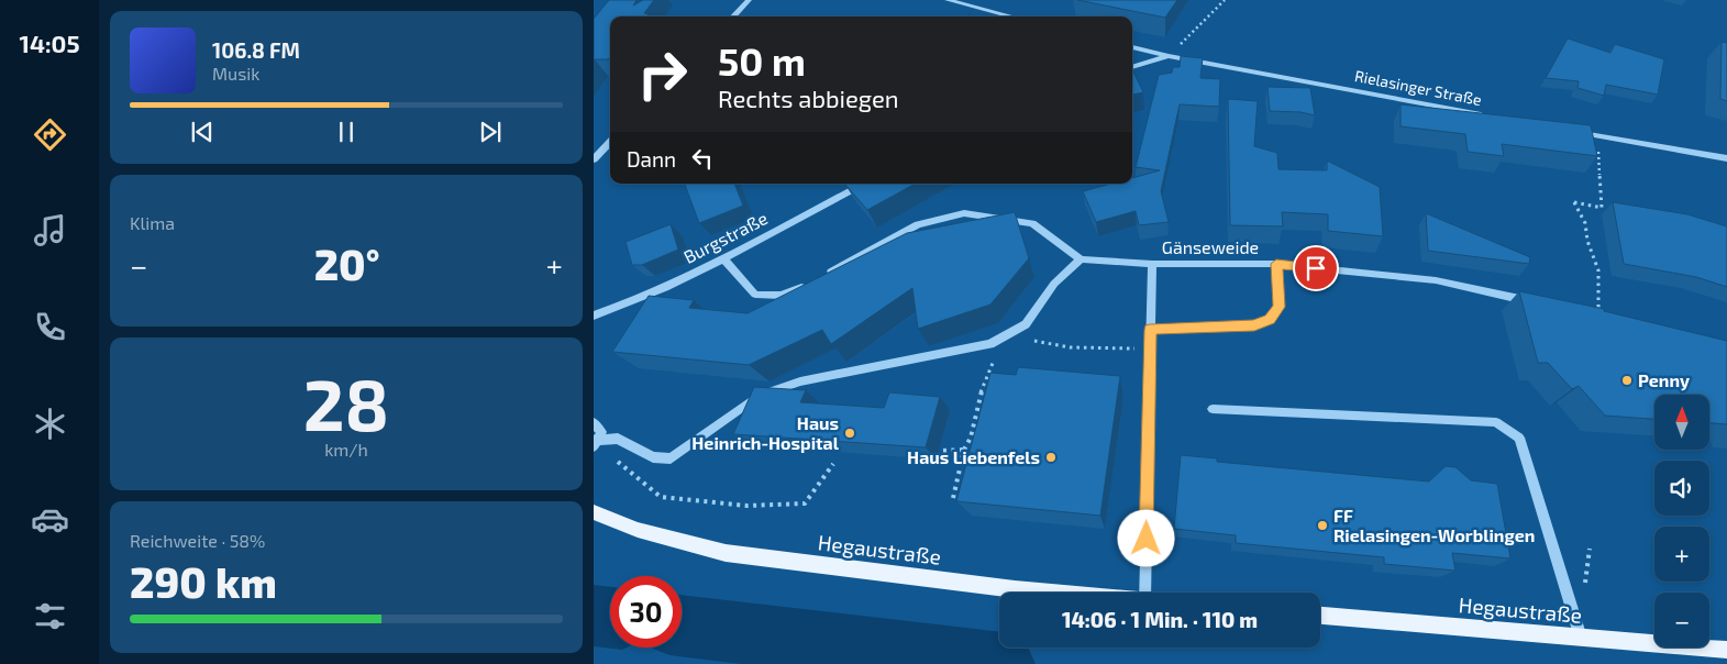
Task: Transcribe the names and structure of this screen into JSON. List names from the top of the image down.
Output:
{
  "streets": {
    "main road": ["Hegaustraße"],
    "street": ["Rielasinger Straße", "Burgstraße", "Gänseweide"]
  },
  "places": [
    "Penny",
    "Haus Heinrich-Hospital",
    "Haus Liebenfels",
    "FF Rielasingen-Worblingen"
  ],
  "north": "top",
  "page": {
    "tabs": "14:05",
    "turn": ["50 m", "Rechts abbiegen"],
    "song": ["106.8 FM", "Musik"],
    "then": "Dann",
    "tile": [
      "Klima",
      ["28", "km/h"],
      ["Reichweite · 58%", "290 km"]
    ],
    "heat": ["−", "20°", "+"],
    "map_buttons": ["+", "−"],
    "limit": "30",
    "trip": "14:06 · 1 Min. · 110 m"
  }
}
